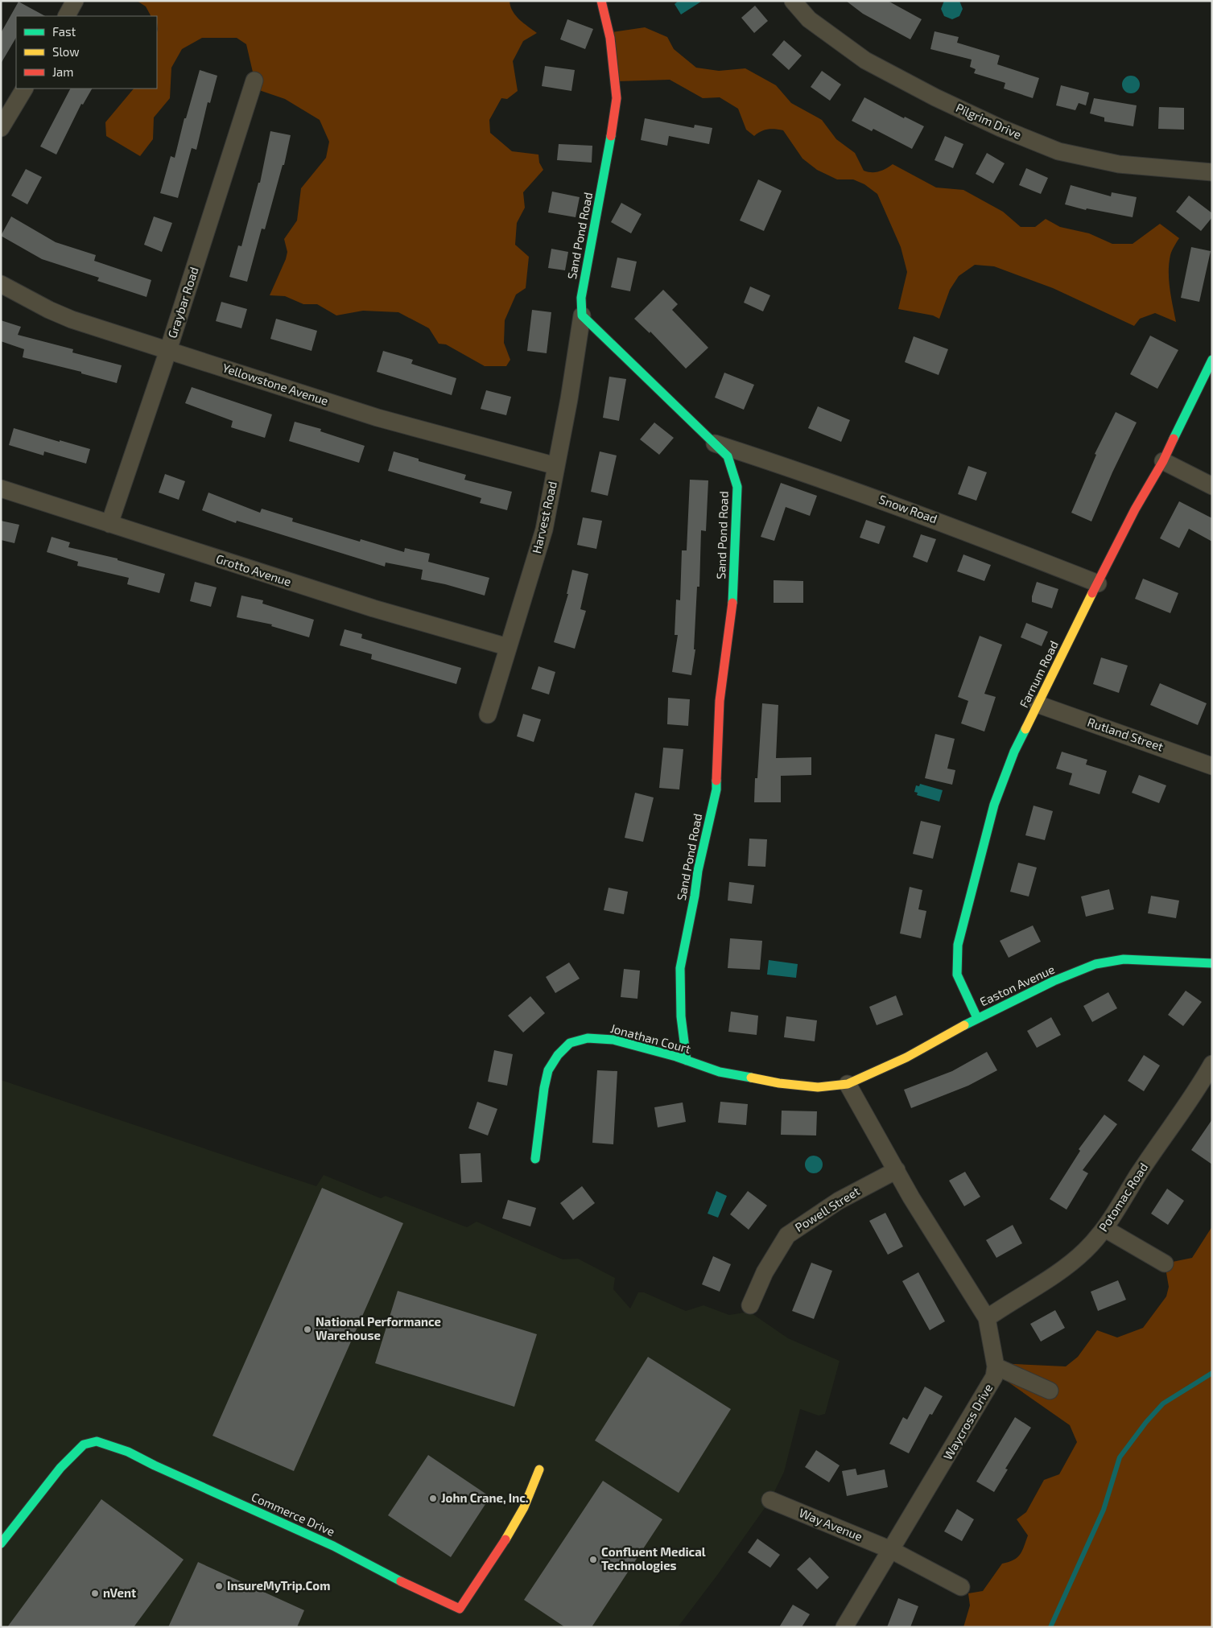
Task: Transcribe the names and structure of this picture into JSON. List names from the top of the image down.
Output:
{
  "streets": {
    "street": [
      "Pilgrim Drive",
      "Sand Pond Road",
      "Graybar Road",
      "Yellowstone Avenue",
      "Snow Road",
      "Harvest Road",
      "Grotto Avenue",
      "Farnum Road",
      "Rutland Street",
      "Easton Avenue",
      "Jonathan Court",
      "Potomac Road",
      "Powell Street",
      "Waycross Drive",
      "Commerce Drive",
      "Way Avenue"
    ]
  },
  "crossings": [
    ["Sand Pond Road", "Snow Road"],
    ["Sand Pond Road", "Harvest Road"],
    ["Sand Pond Road", "Jonathan Court"],
    ["Graybar Road", "Yellowstone Avenue"],
    ["Graybar Road", "Grotto Avenue"],
    ["Yellowstone Avenue", "Harvest Road"],
    ["Snow Road", "Farnum Road"],
    ["Harvest Road", "Grotto Avenue"],
    ["Farnum Road", "Rutland Street"],
    ["Farnum Road", "Easton Avenue"],
    ["Easton Avenue", "Jonathan Court"],
    ["Easton Avenue", "Waycross Drive"],
    ["Jonathan Court", "Waycross Drive"],
    ["Potomac Road", "Waycross Drive"],
    ["Powell Street", "Waycross Drive"],
    ["Waycross Drive", "Way Avenue"]
  ],
  "places": [
    "National Performance Warehouse",
    "John Crane, Inc.",
    "Confluent Medical Technologies",
    "InsureMyTrip.Com",
    "nVent"
  ],
  "legend": ["Fast", "Slow", "Jam"]
}
